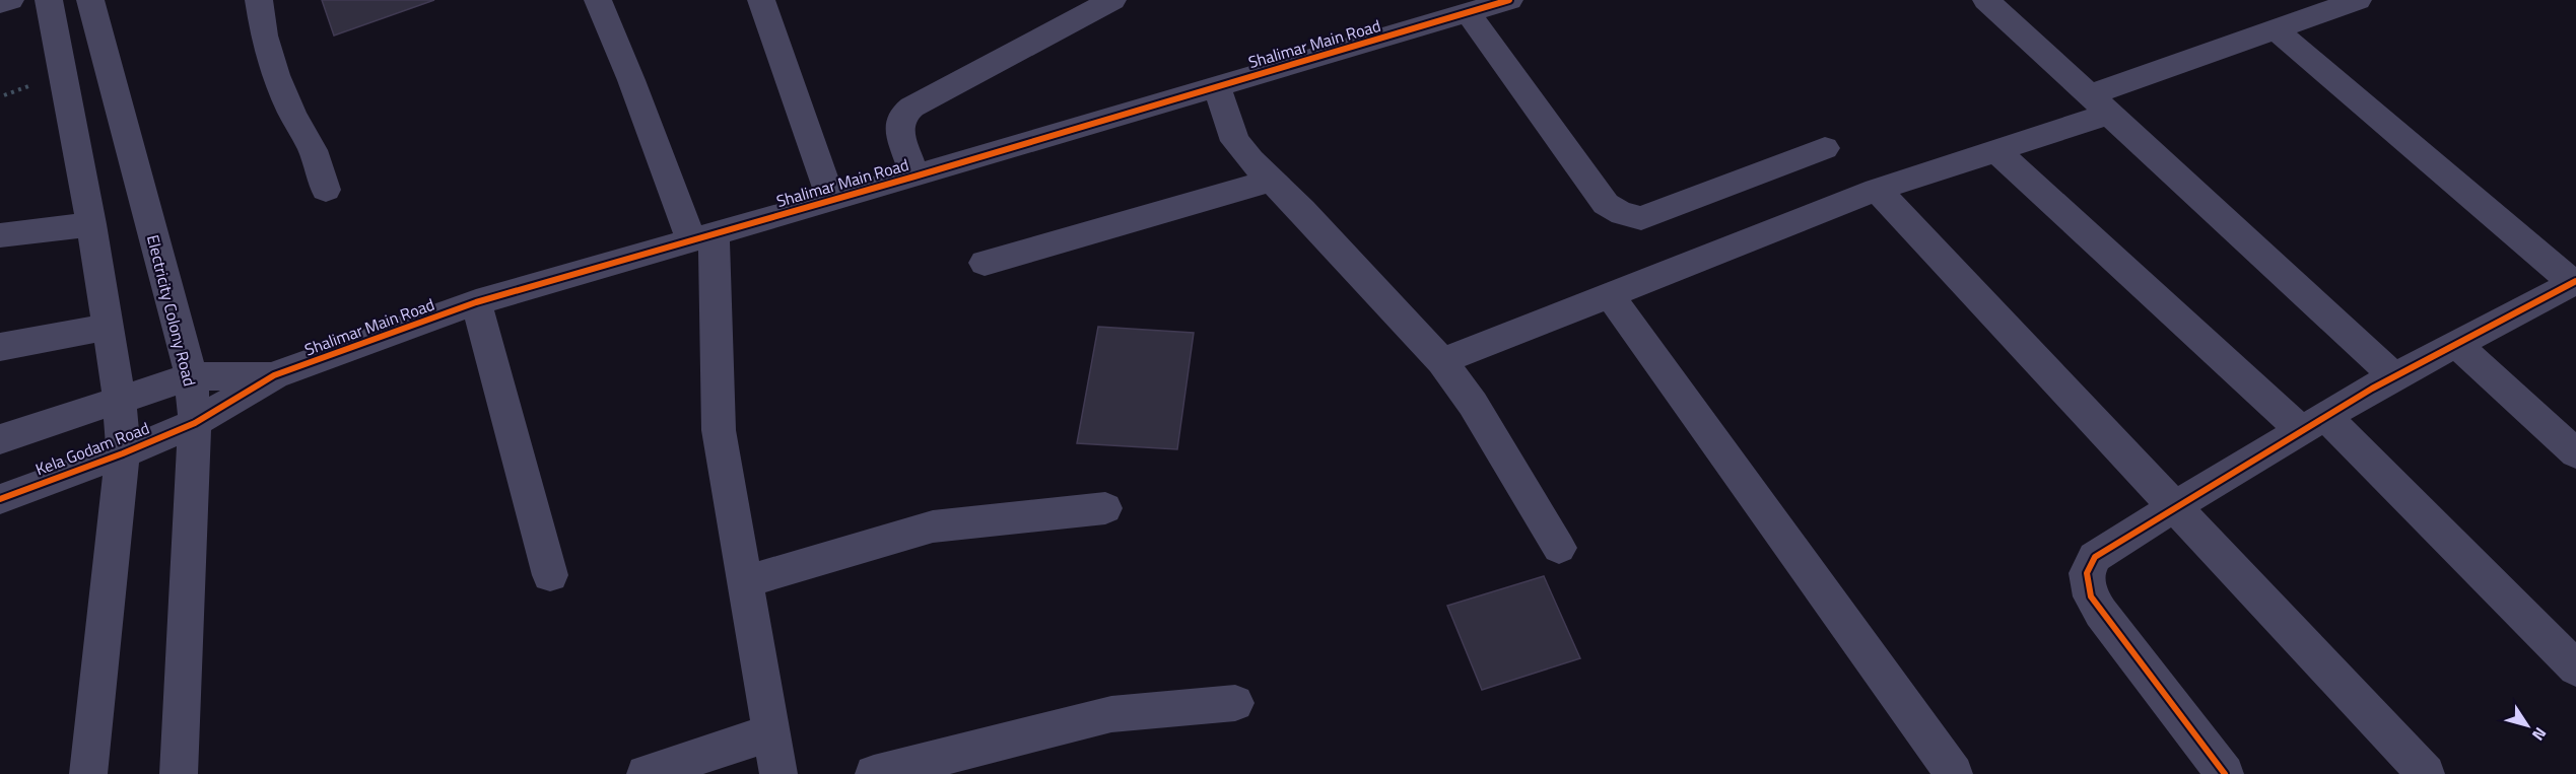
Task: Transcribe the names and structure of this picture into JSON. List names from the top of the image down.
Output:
{
  "streets": {
    "street": ["Shalimar Main Road", "Electricity Colony Road", "Kela Godam Road"]
  },
  "crossings": [
    ["Shalimar Main Road", "Electricity Colony Road"],
    ["Shalimar Main Road", "Kela Godam Road"],
    ["Electricity Colony Road", "Kela Godam Road"]
  ],
  "north": "bottom right"
}
